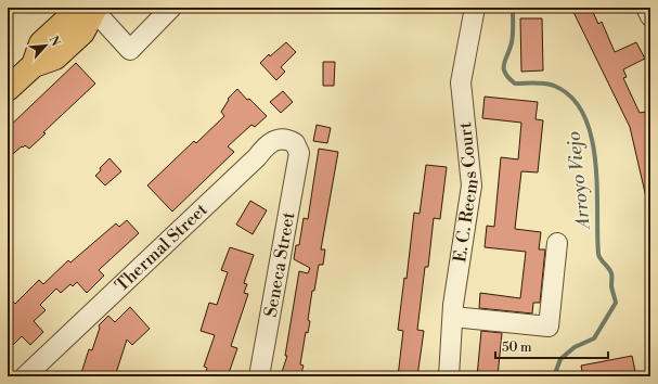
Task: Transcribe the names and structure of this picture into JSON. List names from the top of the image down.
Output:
{
  "streets": {
    "street": ["E. C. Reems Court", "Thermal Street", "Seneca Street"]
  },
  "crossings": [
    ["Thermal Street", "Seneca Street"]
  ],
  "water": ["Arroyo Viejo"],
  "scale_bar": "50 m",
  "north": "top right"
}
